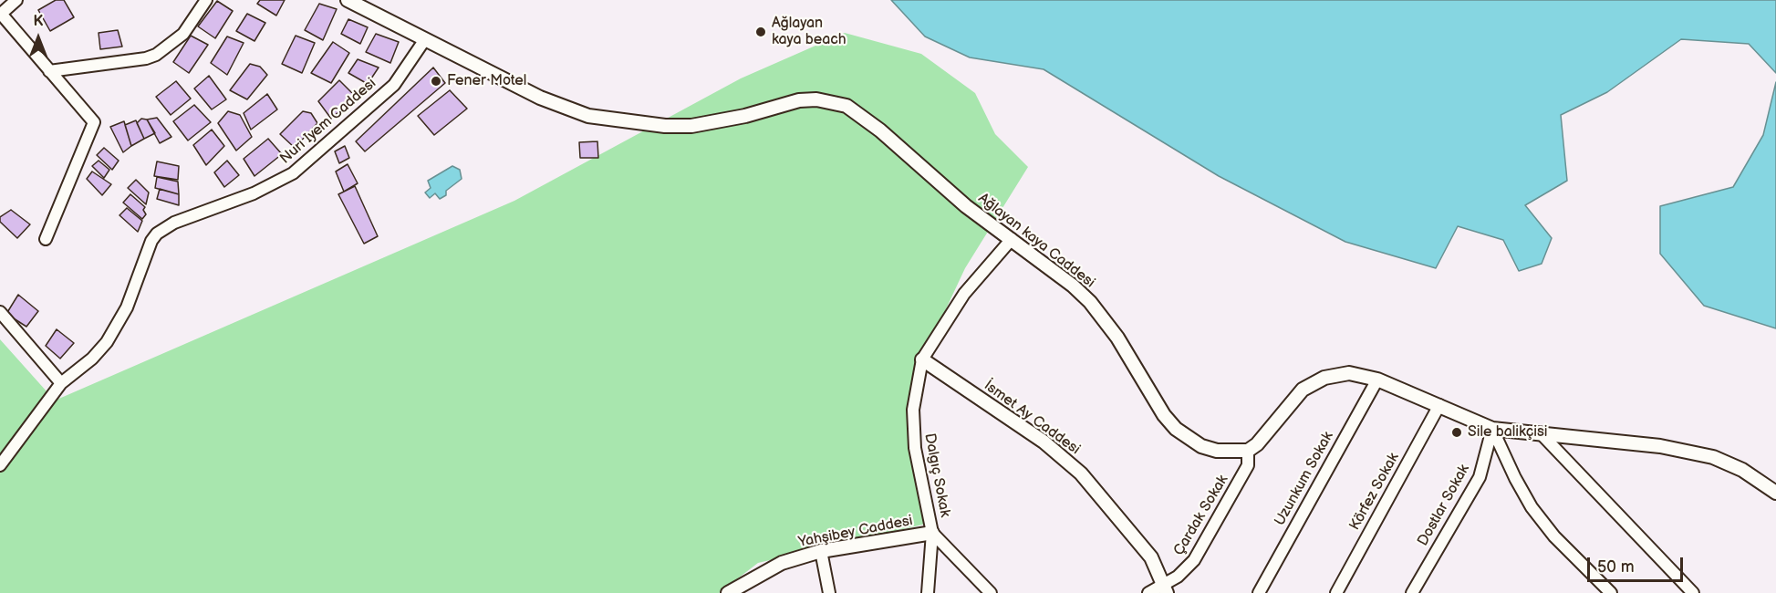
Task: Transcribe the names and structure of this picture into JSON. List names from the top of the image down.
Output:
{
  "streets": {
    "street": [
      "Nuri Iyem Caddesi",
      "Ağlayan kaya Caddesi",
      "İsmet Ay Caddesi",
      "Dalgıç Sokak",
      "Uzunkum Sokak",
      "Körfez Sokak",
      "Dostlar Sokak",
      "Çardak Sokak",
      "Yahşibey Caddesi"
    ]
  },
  "crossings": [
    ["Nuri Iyem Caddesi", "Ağlayan kaya Caddesi"],
    ["Ağlayan kaya Caddesi", "Dalgıç Sokak"],
    ["Ağlayan kaya Caddesi", "Çardak Sokak"],
    ["İsmet Ay Caddesi", "Dalgıç Sokak"],
    ["İsmet Ay Caddesi", "Çardak Sokak"],
    ["Dalgıç Sokak", "Yahşibey Caddesi"]
  ],
  "places": ["Ağlayan kaya beach", "Fener Motel", "Sile balikçisi"],
  "scale_bar": "50 m",
  "north": "top"
}
